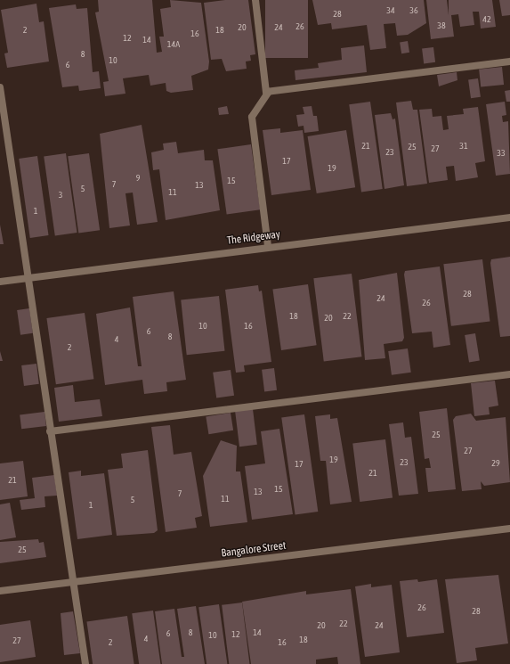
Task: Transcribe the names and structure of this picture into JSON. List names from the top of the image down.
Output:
{
  "streets": {
    "street": ["The Ridgeway", "Bangalore Street"]
  },
  "house_numbers": [
    "34",
    "36",
    "28",
    "42",
    "38",
    "26",
    "20",
    "24",
    "2",
    "18",
    "16",
    "12",
    "14",
    "14A",
    "8",
    "10",
    "6",
    "21",
    "31",
    "25",
    "27",
    "23",
    "33",
    "17",
    "19",
    "9",
    "15",
    "7",
    "13",
    "5",
    "11",
    "3",
    "1",
    "28",
    "24",
    "26",
    "18",
    "22",
    "20",
    "10",
    "16",
    "6",
    "8",
    "4",
    "2",
    "25",
    "27",
    "19",
    "23",
    "29",
    "17",
    "21",
    "21",
    "15",
    "13",
    "7",
    "11",
    "5",
    "1",
    "25",
    "26",
    "28",
    "22",
    "20",
    "24",
    "8",
    "14",
    "6",
    "12",
    "10",
    "4",
    "18",
    "27",
    "2",
    "16"
  ]
}
